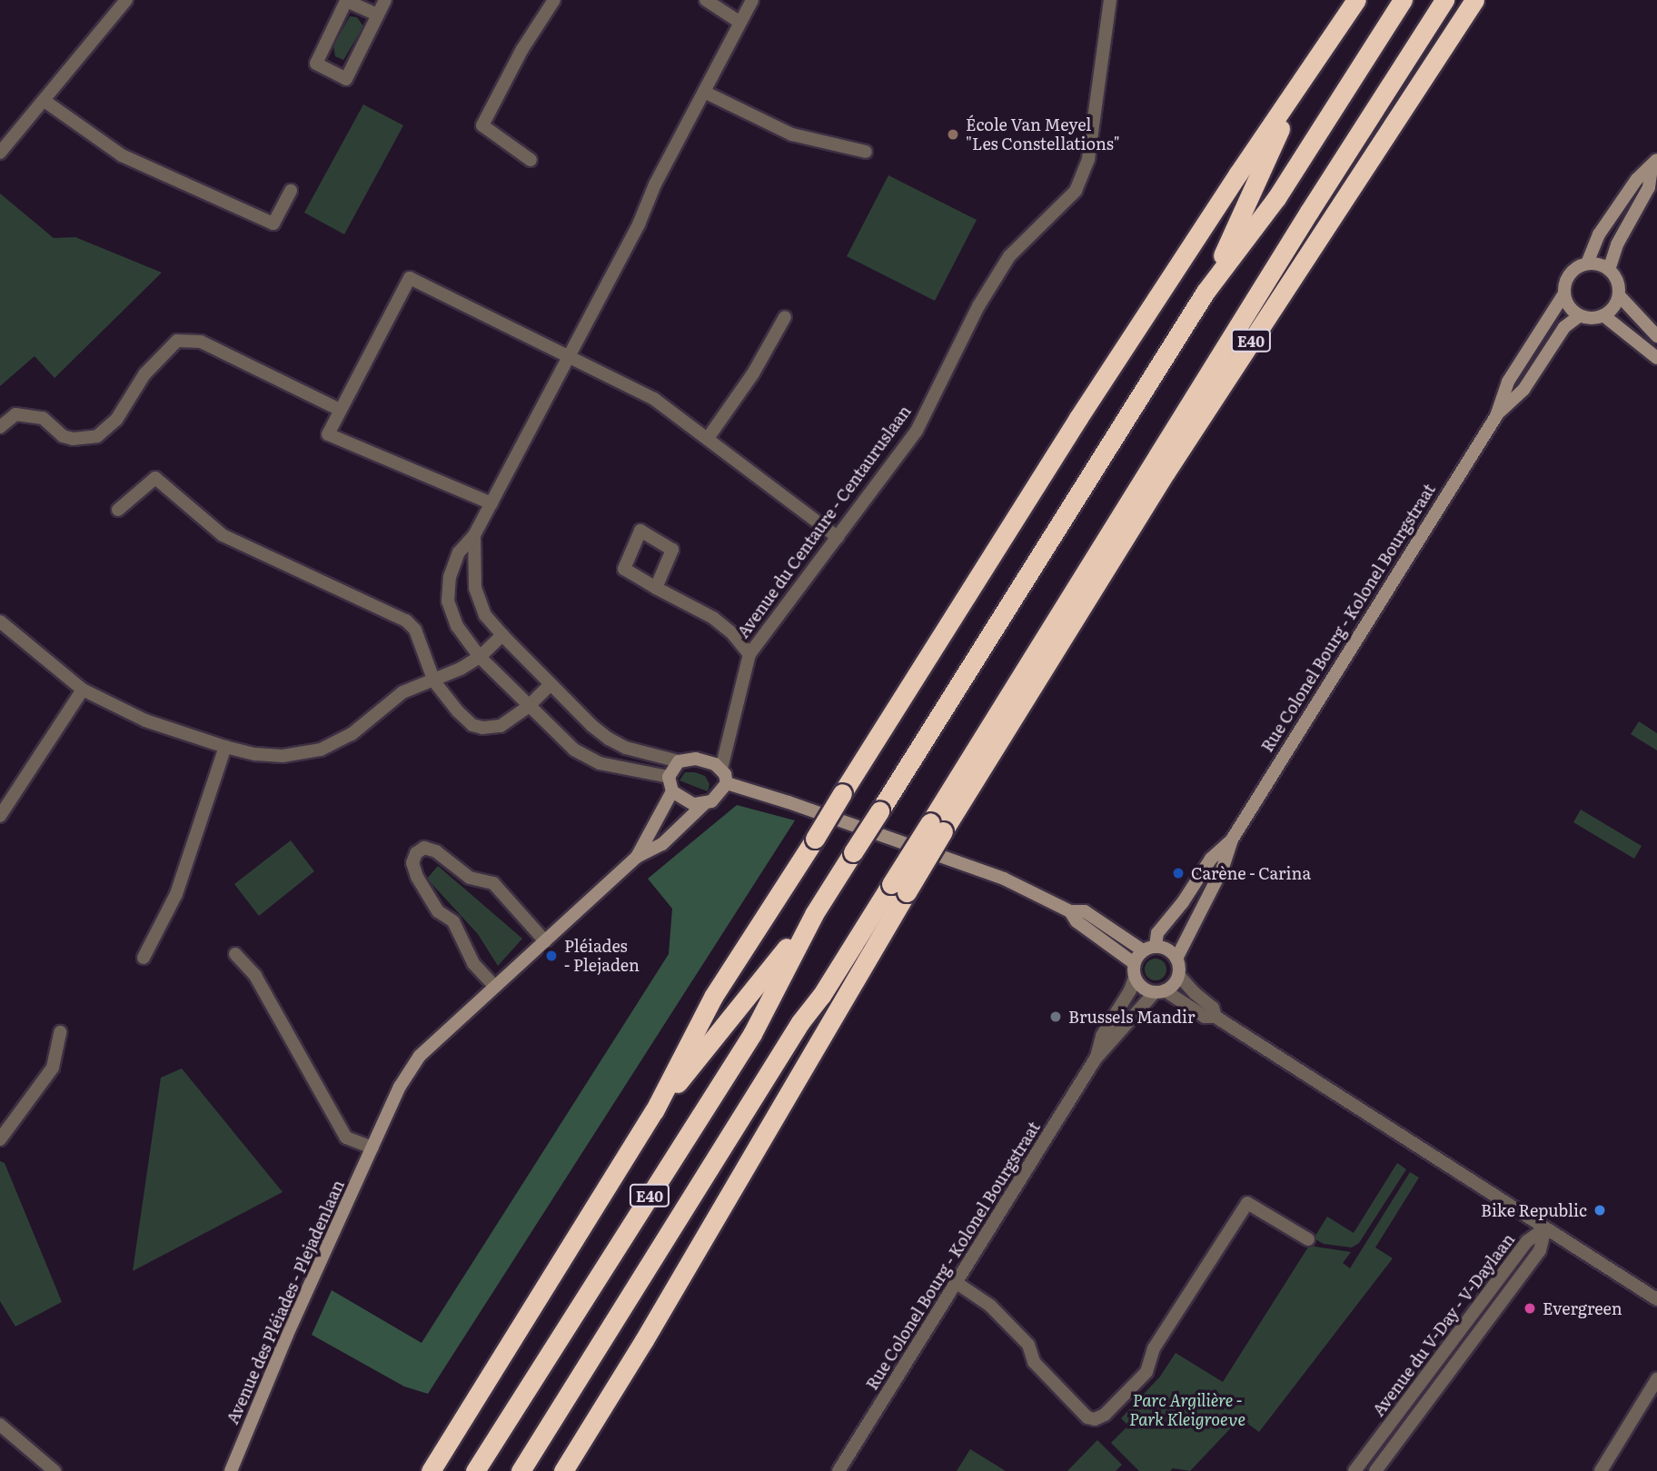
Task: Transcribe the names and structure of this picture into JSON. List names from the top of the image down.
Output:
{
  "streets": {
    "highway": ["E40"],
    "street": [
      "Avenue du Centaure - Centauruslaan",
      "Rue Colonel Bourg - Kolonel Bourgstraat",
      "Avenue des Pléiades - Plejadenlaan",
      "Avenue du V-Day - V-Daylaan"
    ]
  },
  "crossings": [
    ["Avenue du Centaure - Centauruslaan", "Avenue des Pléiades - Plejadenlaan"]
  ],
  "parks": ["Parc Argilière - Park Kleigroeve"],
  "places": [
    "École Van Meyel \"Les Constellations\"",
    "Carène - Carina",
    "Pléiades - Plejaden",
    "Brussels Mandir",
    "Bike Republic",
    "Evergreen"
  ]
}
